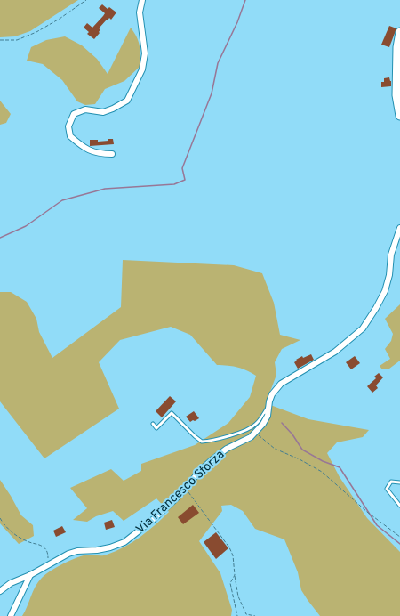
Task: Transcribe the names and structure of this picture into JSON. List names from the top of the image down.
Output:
{
  "streets": {
    "street": ["Via Francesco Sforza"]
  }
}
